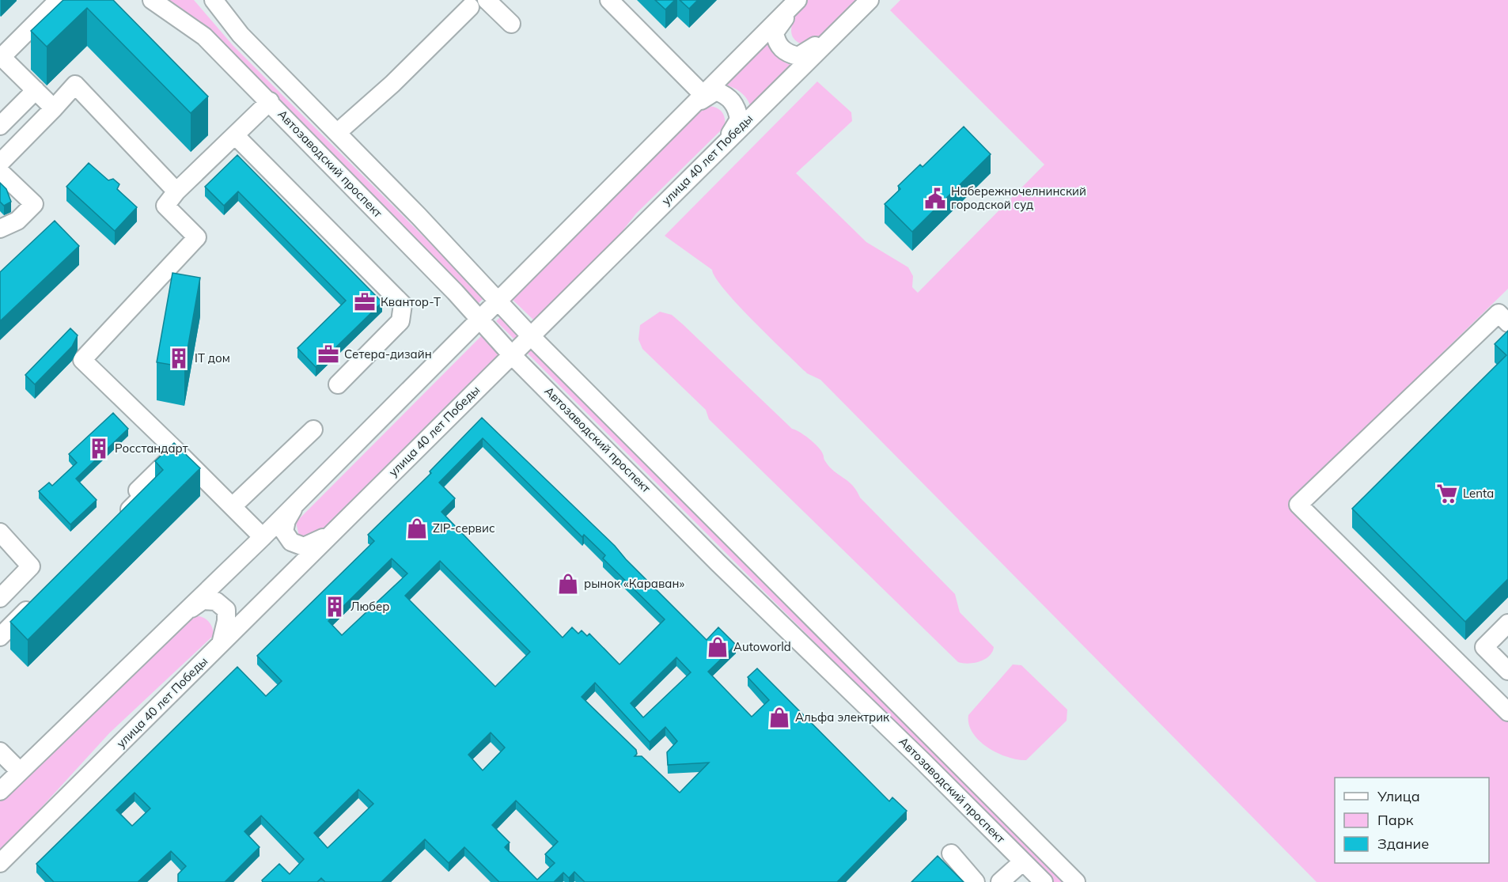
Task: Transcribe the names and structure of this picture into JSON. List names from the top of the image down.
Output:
{
  "streets": {
    "street": ["улица 40 лет Победы", "Автозаводский проспект"]
  },
  "crossings": [
    ["улица 40 лет Победы", "Автозаводский проспект"]
  ],
  "places": {
    "public building": ["Набережночелнинский городской суд"],
    "office": ["Квантор-Т", "Сетера-дизайн"],
    "building": ["IT дом", "Росстандарт", "Любер"],
    "supermarket": ["Lenta"],
    "shop": [
      "ZIP-сервис",
      "рынок «Караван»",
      "Autoworld",
      "Альфа электрик"
    ]
  },
  "legend": ["Улица", "Парк", "Здание"]
}
